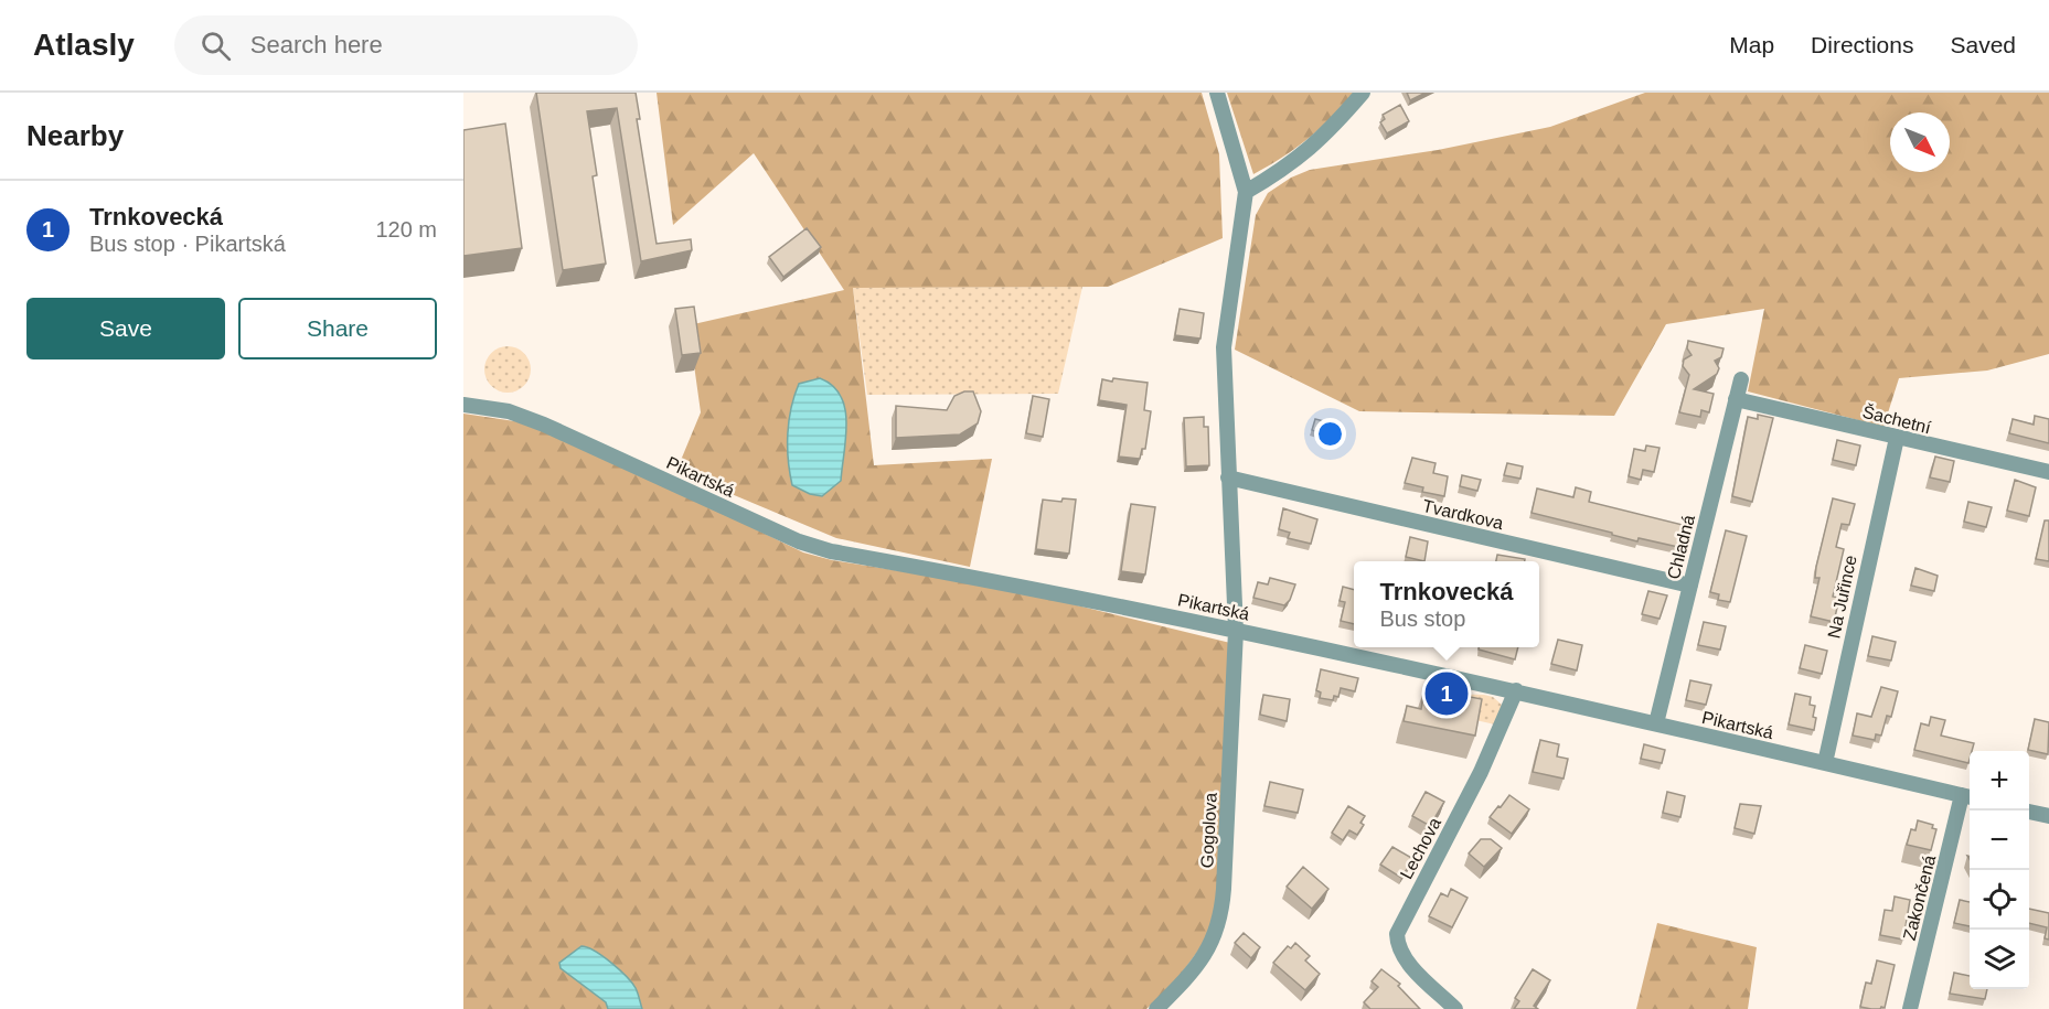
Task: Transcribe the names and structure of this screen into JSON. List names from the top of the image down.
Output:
{
  "streets": {
    "street": [
      "Šachetní",
      "Pikartská",
      "Tvardkova",
      "Chladná",
      "Na Juřince",
      "Gogolova",
      "Lechova",
      "Zakončená"
    ]
  },
  "crossings": [
    ["Šachetní", "Chladná"],
    ["Šachetní", "Na Juřince"],
    ["Pikartská", "Chladná"],
    ["Pikartská", "Na Juřince"],
    ["Pikartská", "Gogolova"],
    ["Pikartská", "Lechova"],
    ["Pikartská", "Zakončená"],
    ["Tvardkova", "Chladná"],
    ["Tvardkova", "Gogolova"]
  ],
  "north": "bottom right",
  "page": {
    "header": "Atlasly",
    "search": "Search here",
    "nav": ["Map", "Directions", "Saved"],
    "heading": "Nearby",
    "list": [
      {
        "mark": "1",
        "name": "Trnkovecká",
        "note": "Bus stop · Pikartská",
        "value": "120 m"
      }
    ],
    "buttons": ["Save", "Share"],
    "popup": ["Trnkovecká", "Bus stop"],
    "pins": "1",
    "map_buttons": ["+", "−"]
  }
}
